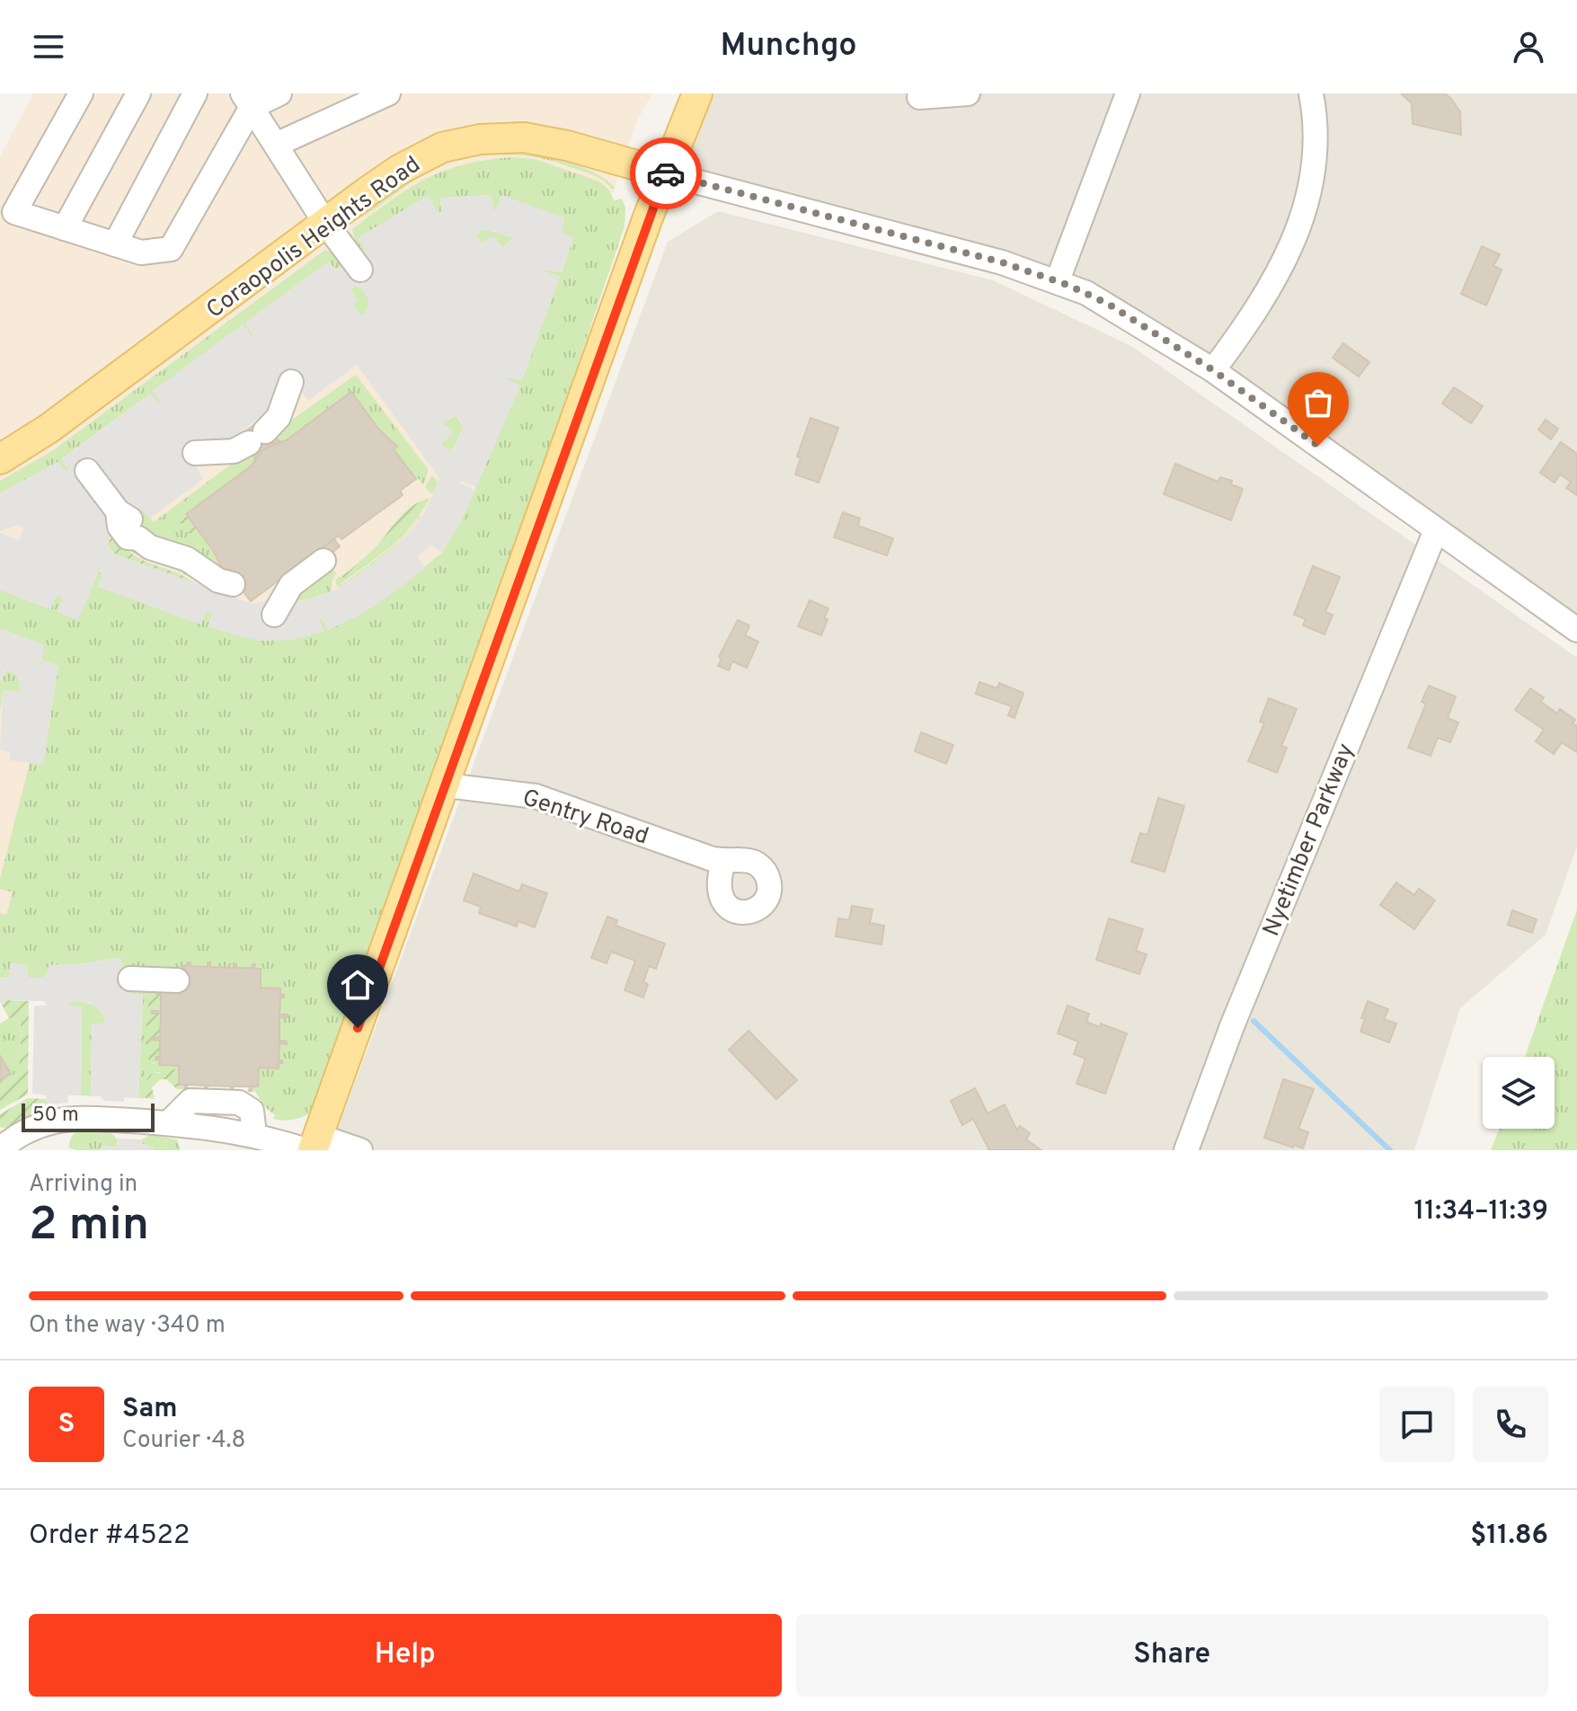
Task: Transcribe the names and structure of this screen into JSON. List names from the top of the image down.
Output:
{
  "streets": {
    "main road": ["Coraopolis Heights Road"],
    "street": ["Gentry Road", "Nyetimber Parkway"]
  },
  "crossings": [
    ["Coraopolis Heights Road", "Nyetimber Parkway"]
  ],
  "scale_bar": "50 m",
  "page": {
    "header": "Munchgo",
    "scale": "50 m",
    "heading": ["2 min", "Arriving in", "11:34–11:39"],
    "panel": [
      "Sam",
      "Courier · 4.8",
      "Order #4522",
      "$11.86"
    ],
    "bar": "On the way · 340 m",
    "round": "S",
    "buttons": ["Help", "Share"]
  }
}
